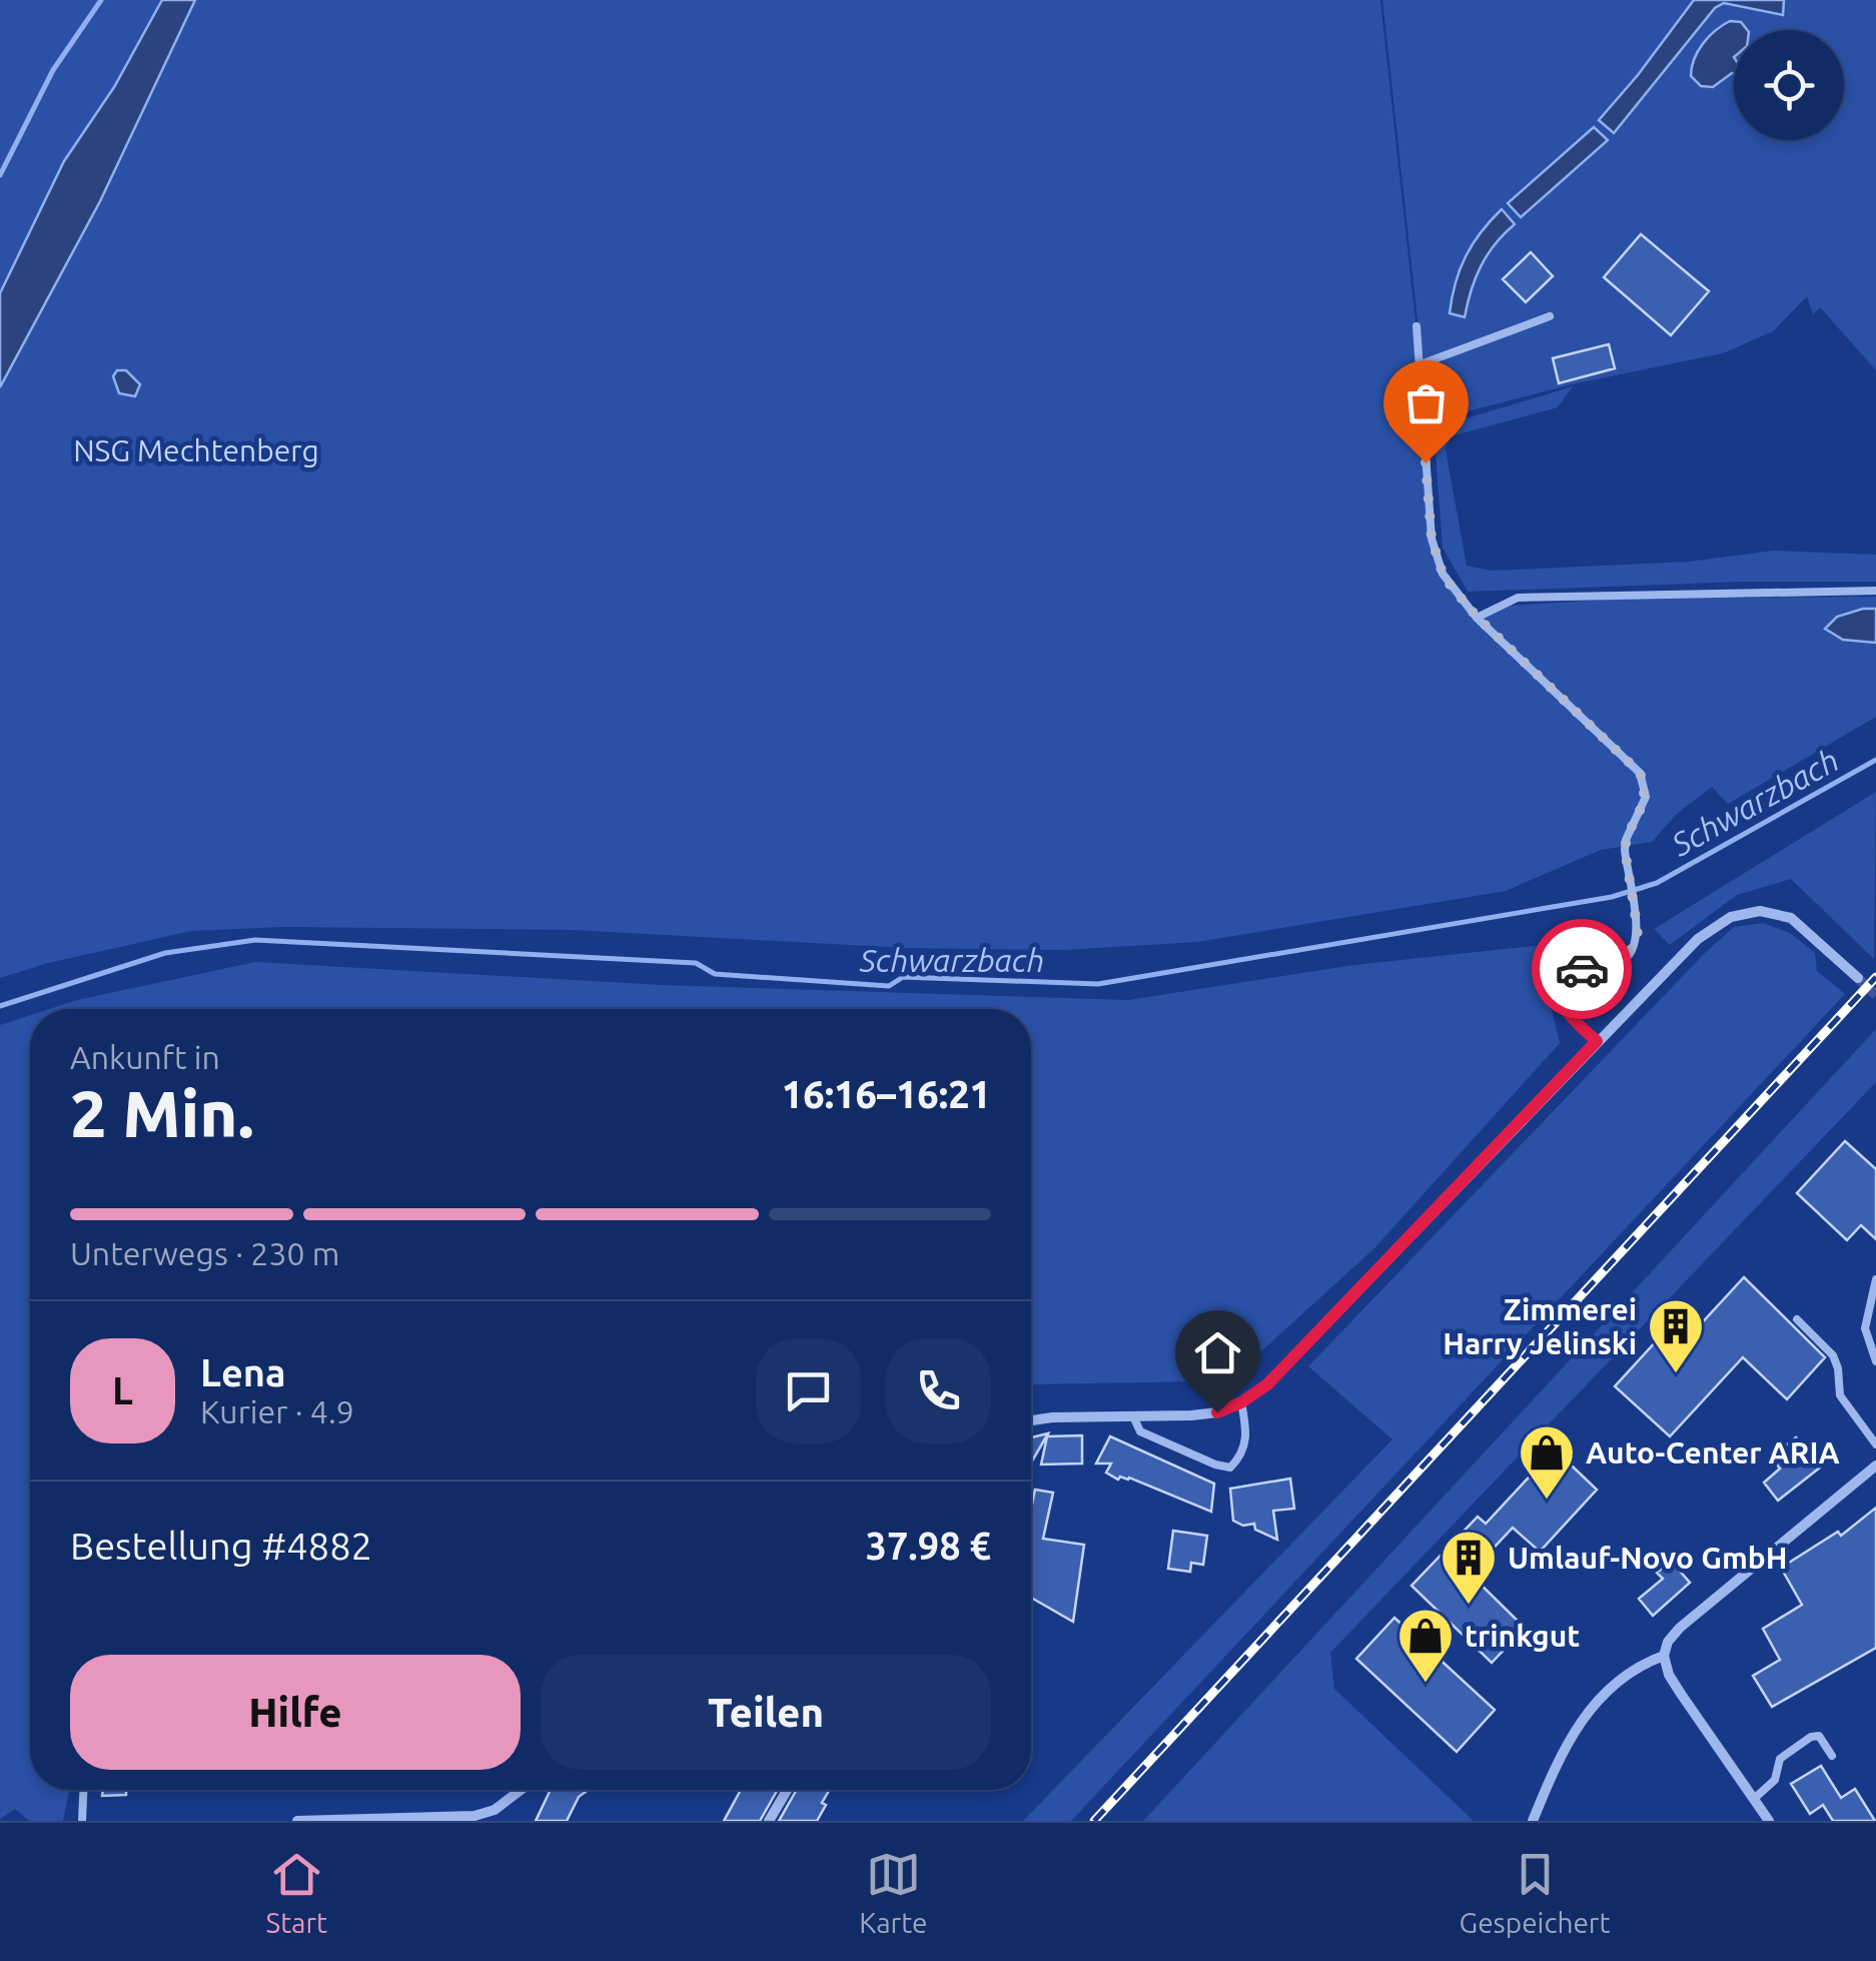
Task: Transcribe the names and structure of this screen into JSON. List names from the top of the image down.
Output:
{
  "water": ["Schwarzbach"],
  "parks": ["NSG Mechtenberg"],
  "places": {
    "building": ["Zimmerei Harry Jelinski", "Umlauf-Novo GmbH"],
    "shop": ["Auto-Center ARIA", "trinkgut"]
  },
  "page": {
    "heading": ["2 Min.", "Ankunft in", "16:16–16:21"],
    "panel": [
      "Lena",
      "Kurier · 4.9",
      "Bestellung #4882",
      "37.98 €"
    ],
    "bar": "Unterwegs · 230 m",
    "round": "L",
    "buttons": ["Hilfe", "Teilen"],
    "tabs": ["Start", "Karte", "Gespeichert"]
  }
}
